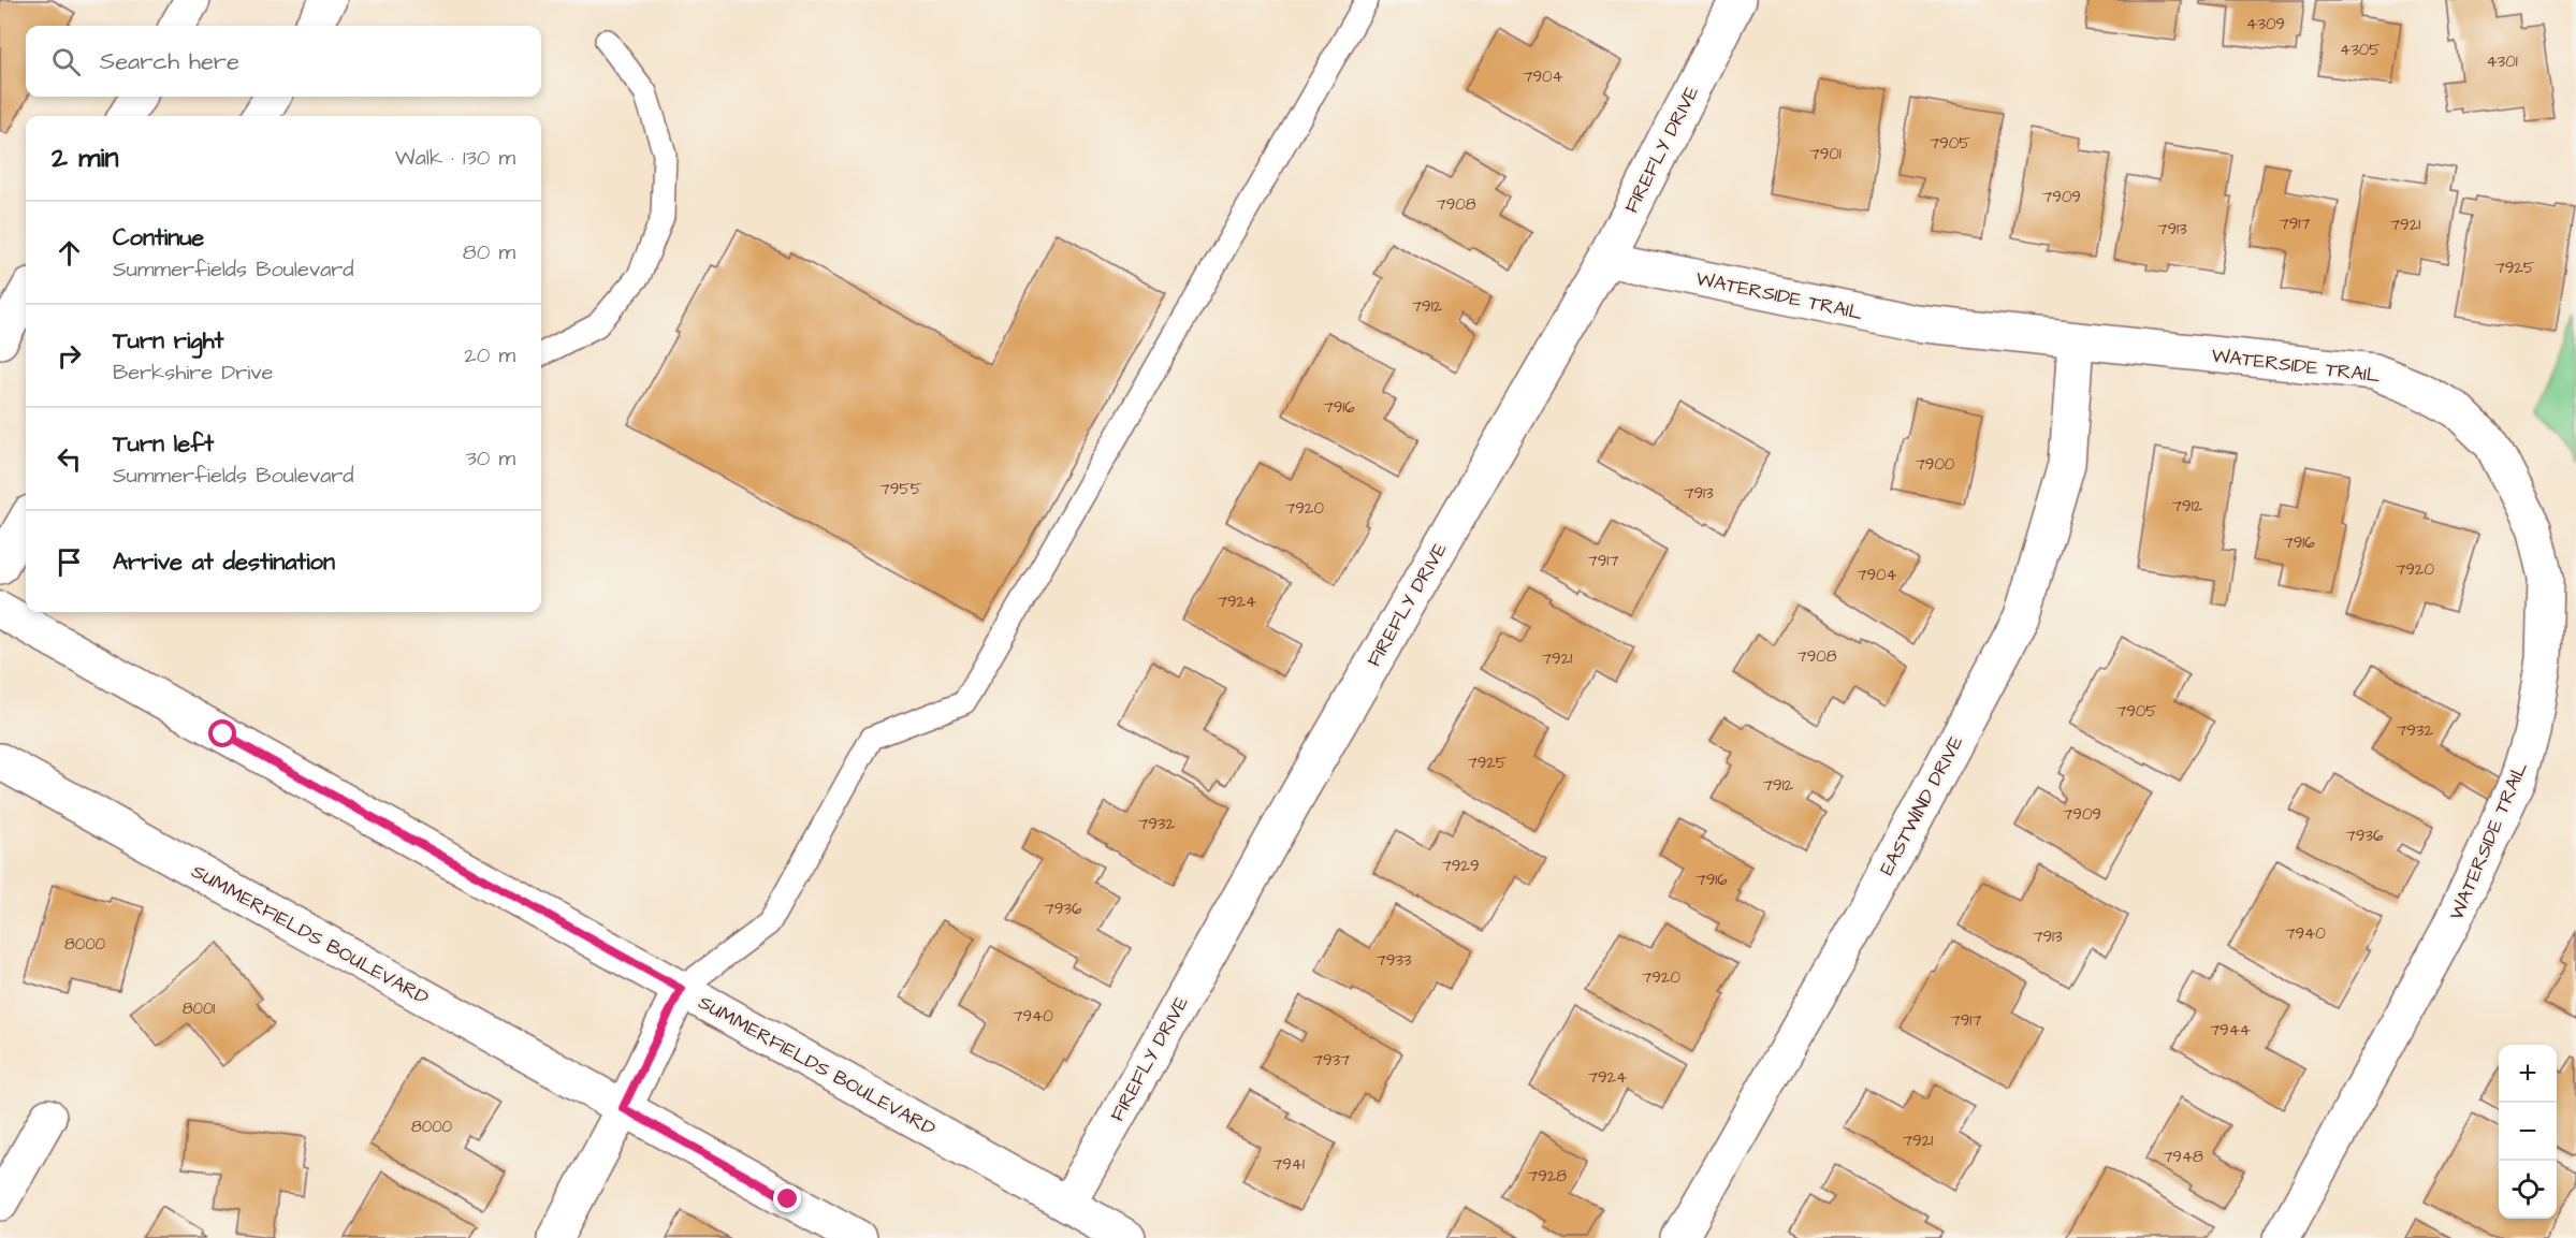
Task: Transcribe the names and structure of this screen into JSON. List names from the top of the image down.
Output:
{
  "streets": {
    "street": [
      "FIREFLY DRIVE",
      "WATERSIDE TRAIL",
      "EASTWIND DRIVE",
      "SUMMERFIELDS BOULEVARD"
    ]
  },
  "crossings": [
    ["FIREFLY DRIVE", "WATERSIDE TRAIL"],
    ["FIREFLY DRIVE", "SUMMERFIELDS BOULEVARD"],
    ["WATERSIDE TRAIL", "EASTWIND DRIVE"]
  ],
  "house_numbers": [
    "4309",
    "4305",
    "4301",
    "7904",
    "7905",
    "7901",
    "7909",
    "7908",
    "7917",
    "7921",
    "7913",
    "7925",
    "7912",
    "7916",
    "7900",
    "7955",
    "7913",
    "7912",
    "7920",
    "7916",
    "7917",
    "7920",
    "7904",
    "7924",
    "7908",
    "7921",
    "7905",
    "7932",
    "7925",
    "7912",
    "7909",
    "7932",
    "7936",
    "7929",
    "7916",
    "7936",
    "7940",
    "7913",
    "8000",
    "7933",
    "7920",
    "8001",
    "7940",
    "7917",
    "7944",
    "7937",
    "7924",
    "8000",
    "7921",
    "7948",
    "7941",
    "7928"
  ],
  "page": {
    "search": "Search here",
    "heading": ["2 min", "Walk · 130 m"],
    "list": [
      ["Continue", "Summerfields Boulevard", "80 m"],
      ["Turn right", "Berkshire Drive", "20 m"],
      ["Turn left", "Summerfields Boulevard", "30 m"],
      "Arrive at destination"
    ],
    "map_buttons": ["+", "−"]
  }
}
